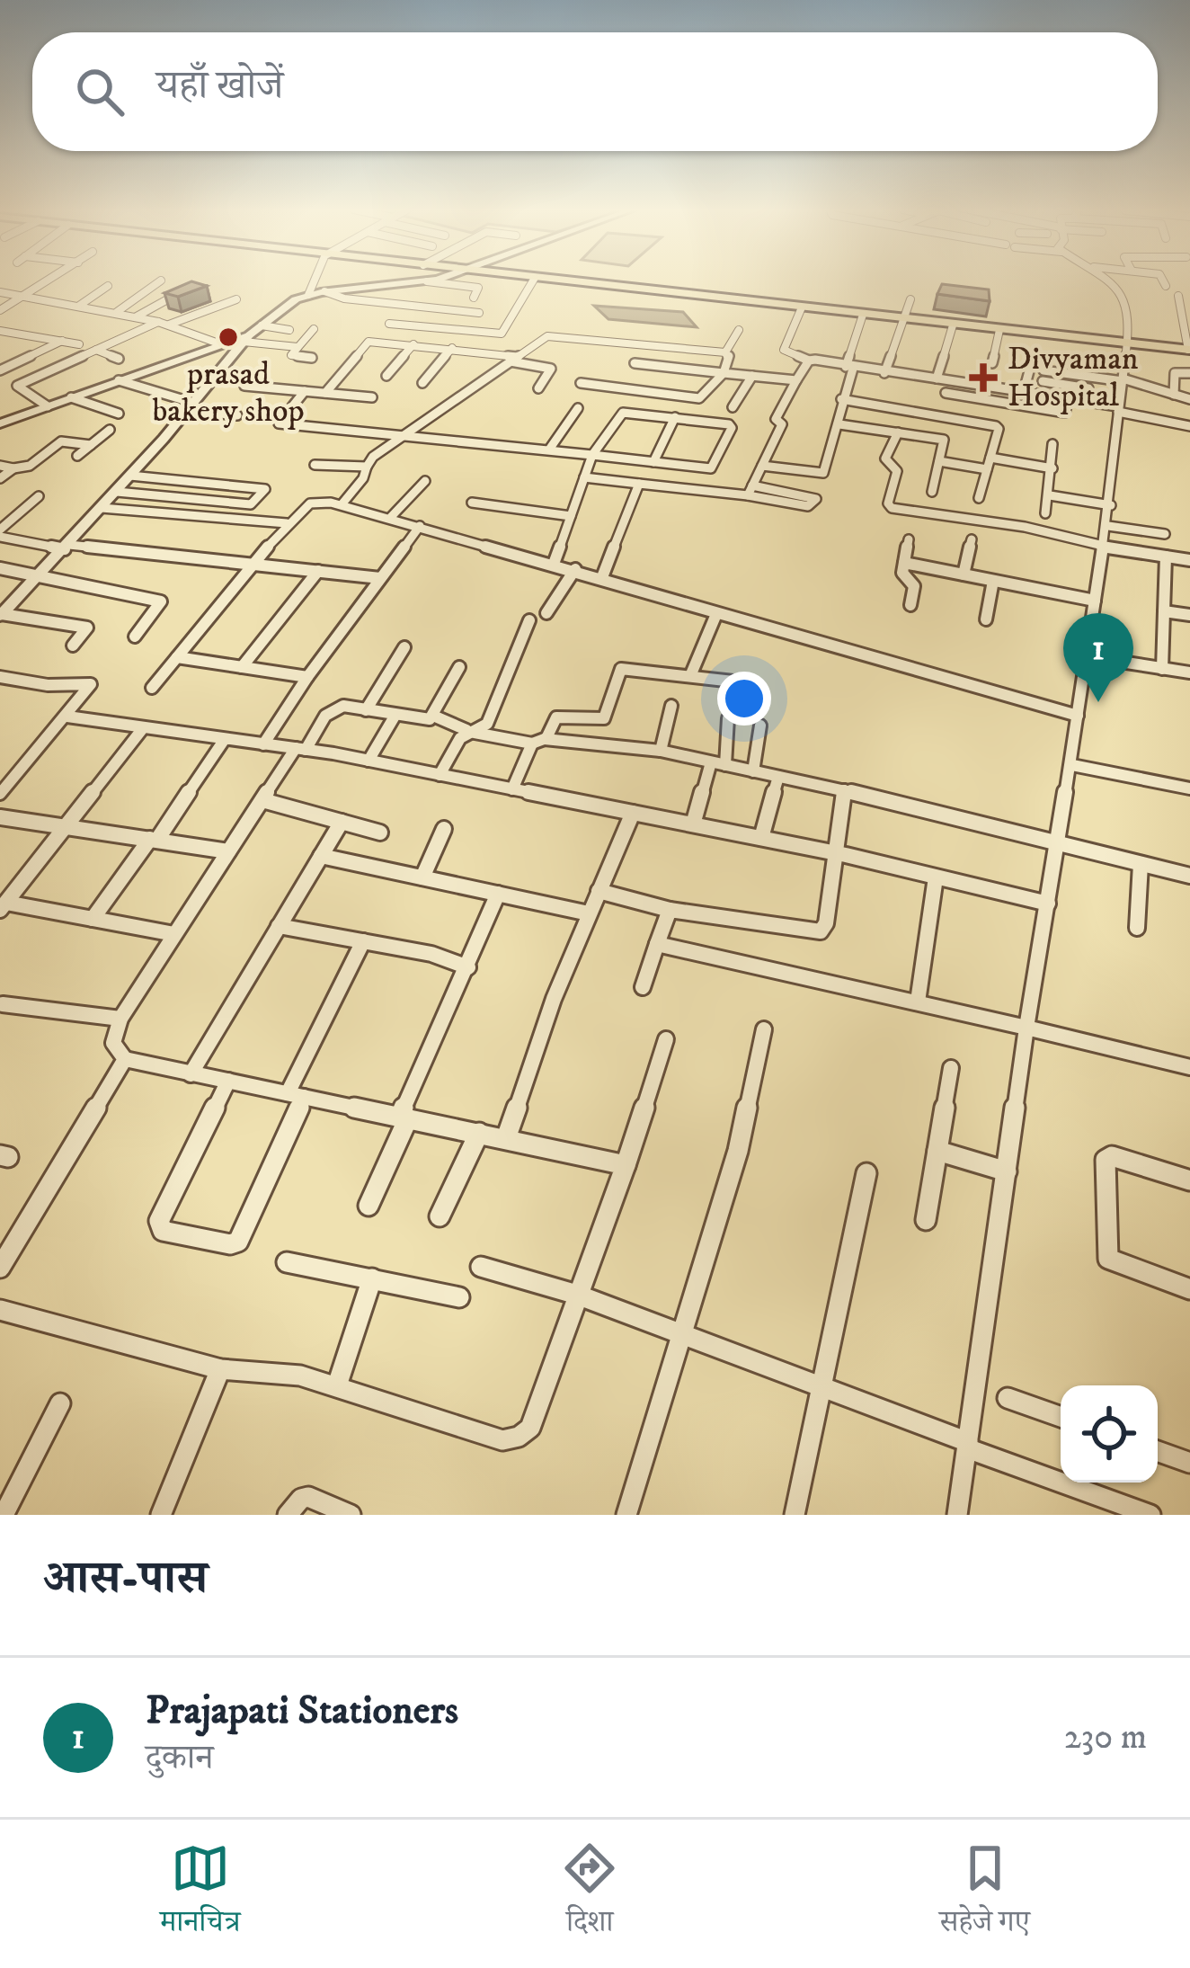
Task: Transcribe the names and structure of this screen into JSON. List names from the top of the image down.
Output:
{
  "places": {
    "other": ["prasad bakery shop"],
    "health": ["Divyaman Hospital"]
  },
  "page": {
    "search": "यहाँ खोजें",
    "pins": "1",
    "heading": "आस-पास",
    "list": [
      {
        "mark": "1",
        "name": "Prajapati Stationers",
        "note": "दुकान",
        "value": "230 m"
      }
    ],
    "nav": ["मानचित्र", "दिशा", "सहेजे गए"]
  }
}
